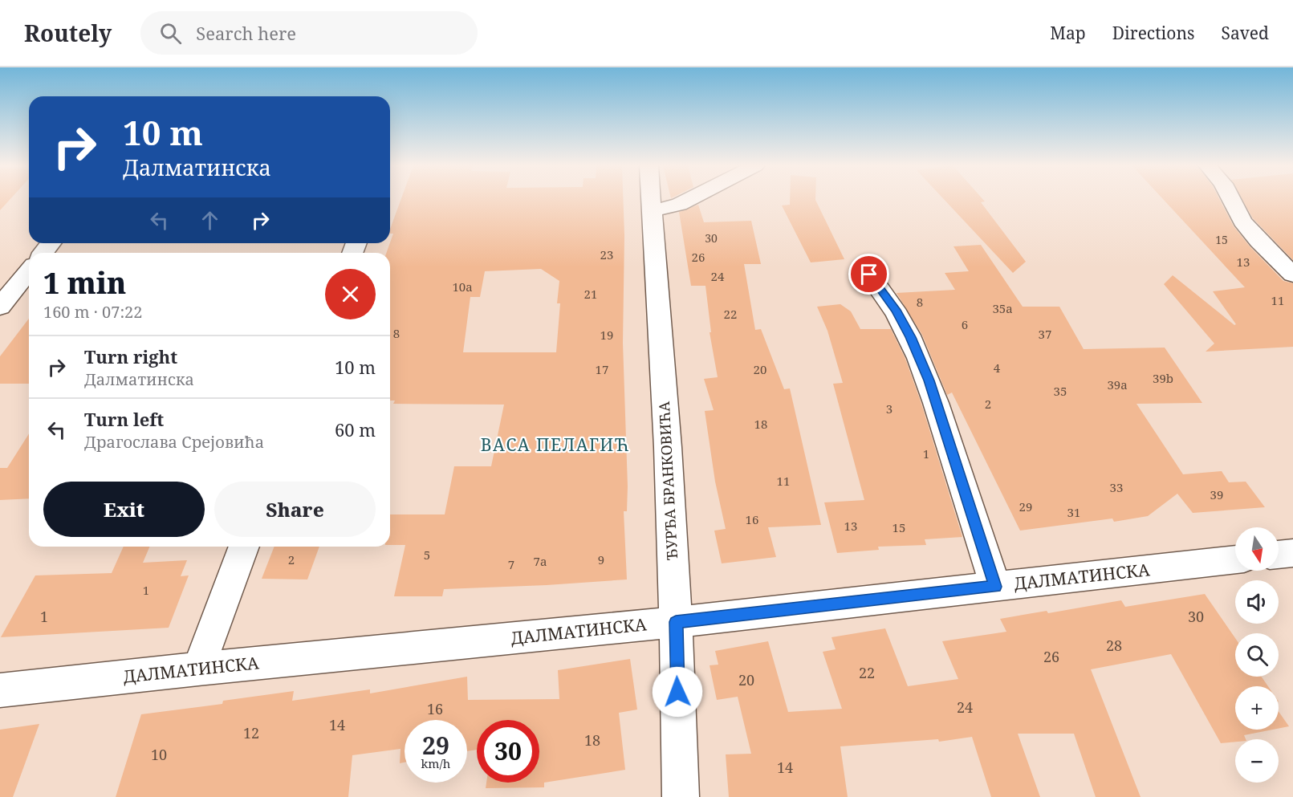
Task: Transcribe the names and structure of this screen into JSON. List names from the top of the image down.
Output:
{
  "streets": {
    "street": ["ЂУРЂА БРАНКОВИЋА", "ДАЛМАТИНСКА"]
  },
  "crossings": [
    ["ЂУРЂА БРАНКОВИЋА", "ДАЛМАТИНСКА"]
  ],
  "districts": ["ВАСА ПЕЛАГИЋ"],
  "house_numbers": [
    "30",
    "15",
    "23",
    "26",
    "13",
    "24",
    "10a",
    "21",
    "11",
    "8",
    "35a",
    "22",
    "6",
    "8",
    "37",
    "19",
    "4",
    "17",
    "20",
    "39b",
    "39a",
    "35",
    "2",
    "3",
    "18",
    "1",
    "11",
    "33",
    "39",
    "29",
    "31",
    "16",
    "13",
    "15",
    "5",
    "2",
    "9",
    "7a",
    "7",
    "1",
    "1",
    "30",
    "28",
    "26",
    "22",
    "20",
    "24",
    "16",
    "14",
    "12",
    "18",
    "10",
    "14"
  ],
  "north": "bottom",
  "page": {
    "header": "Routely",
    "search": "Search here",
    "nav": ["Map", "Directions", "Saved"],
    "turn": ["10 m", "Далматинска"],
    "heading": ["1 min", "160 m · 07:22"],
    "list": [
      {
        "name": "Turn right",
        "note": "Далматинска",
        "value": "10 m"
      },
      {
        "name": "Turn left",
        "note": "Драгослава Срејовића",
        "value": "60 m"
      }
    ],
    "buttons": ["Exit", "Share"],
    "map_buttons": ["+", "−"],
    "speed": "29 km/h",
    "limit": "30"
  }
}
